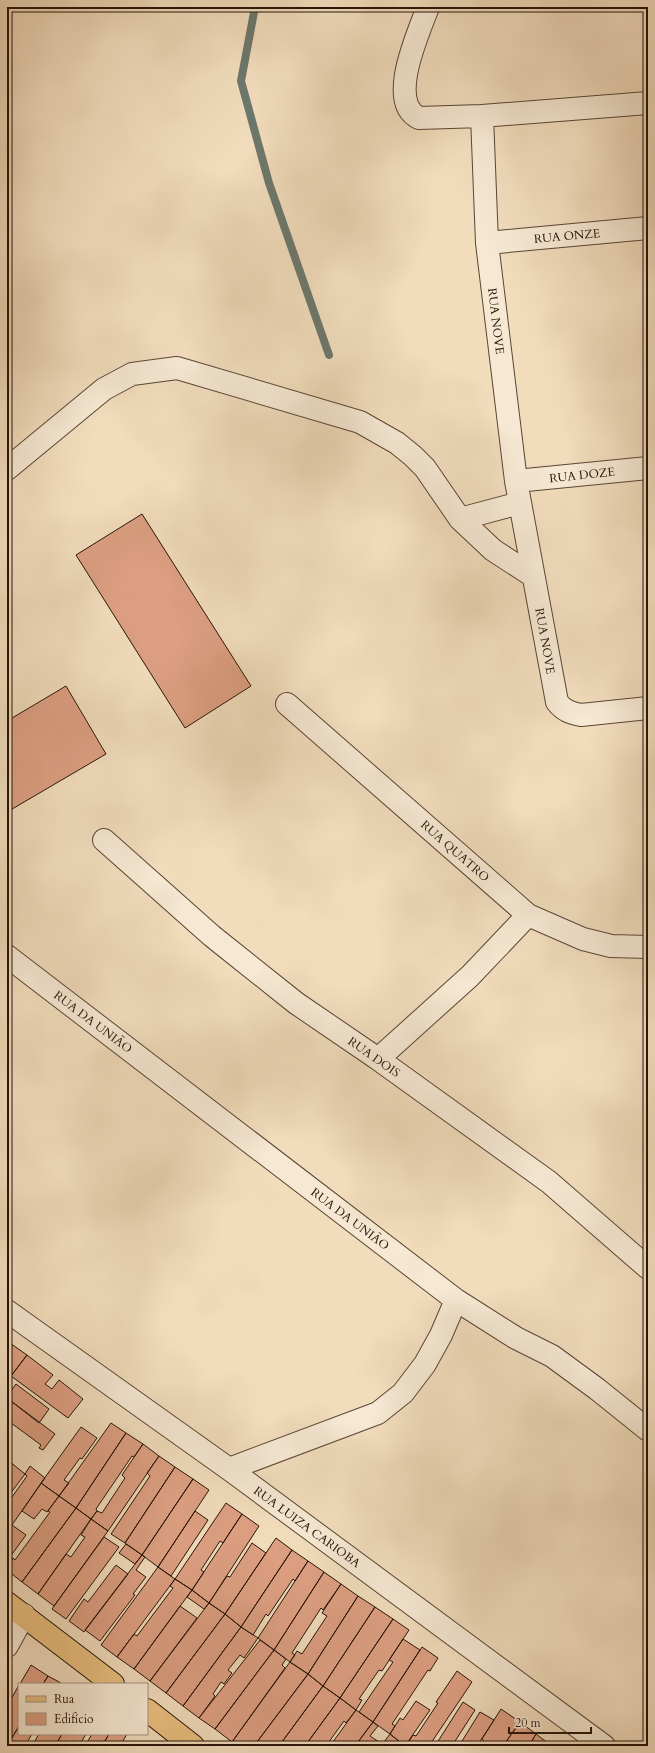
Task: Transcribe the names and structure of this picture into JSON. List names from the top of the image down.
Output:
{
  "streets": {
    "street": [
      "RUA ONZE",
      "RUA NOVE",
      "RUA DOZE",
      "RUA QUATRO",
      "RUA DA UNIÃO",
      "RUA DOIS",
      "RUA LUIZA CARIOBA"
    ]
  },
  "crossings": [
    ["RUA ONZE", "RUA NOVE"],
    ["RUA NOVE", "RUA DOZE"]
  ],
  "legend": ["Rua", "Edifício"],
  "scale_bar": "20 m"
}
